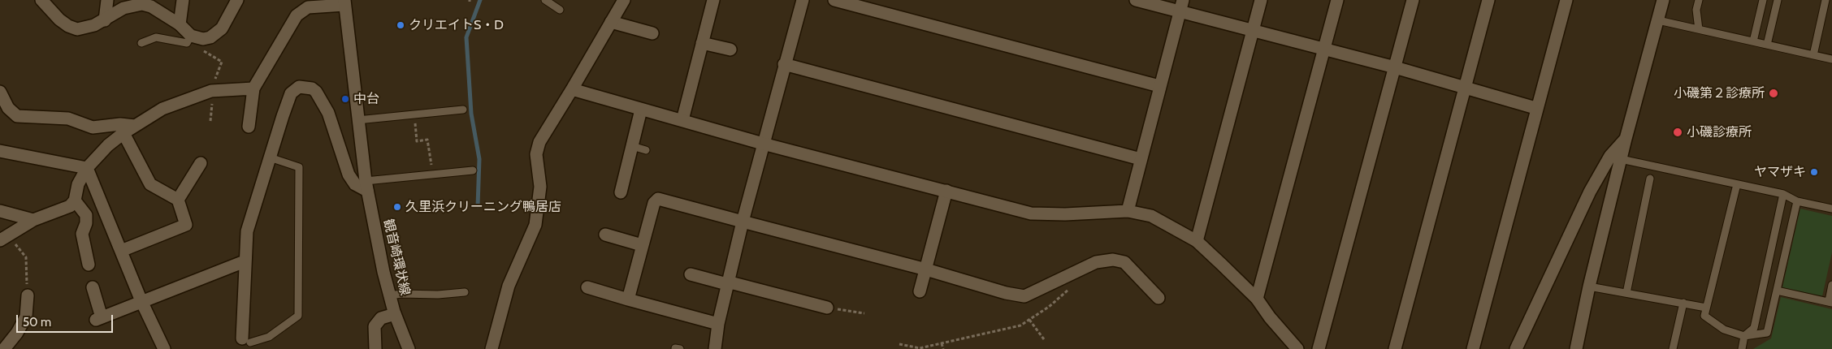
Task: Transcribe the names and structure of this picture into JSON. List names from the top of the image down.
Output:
{
  "streets": {
    "street": ["観音崎環状線"]
  },
  "places": [
    "クリエイトS・D",
    "小磯第２診療所",
    "中台",
    "小磯診療所",
    "ヤマザキ",
    "久里浜クリーニング鴨居店"
  ],
  "scale_bar": "50 m"
}
